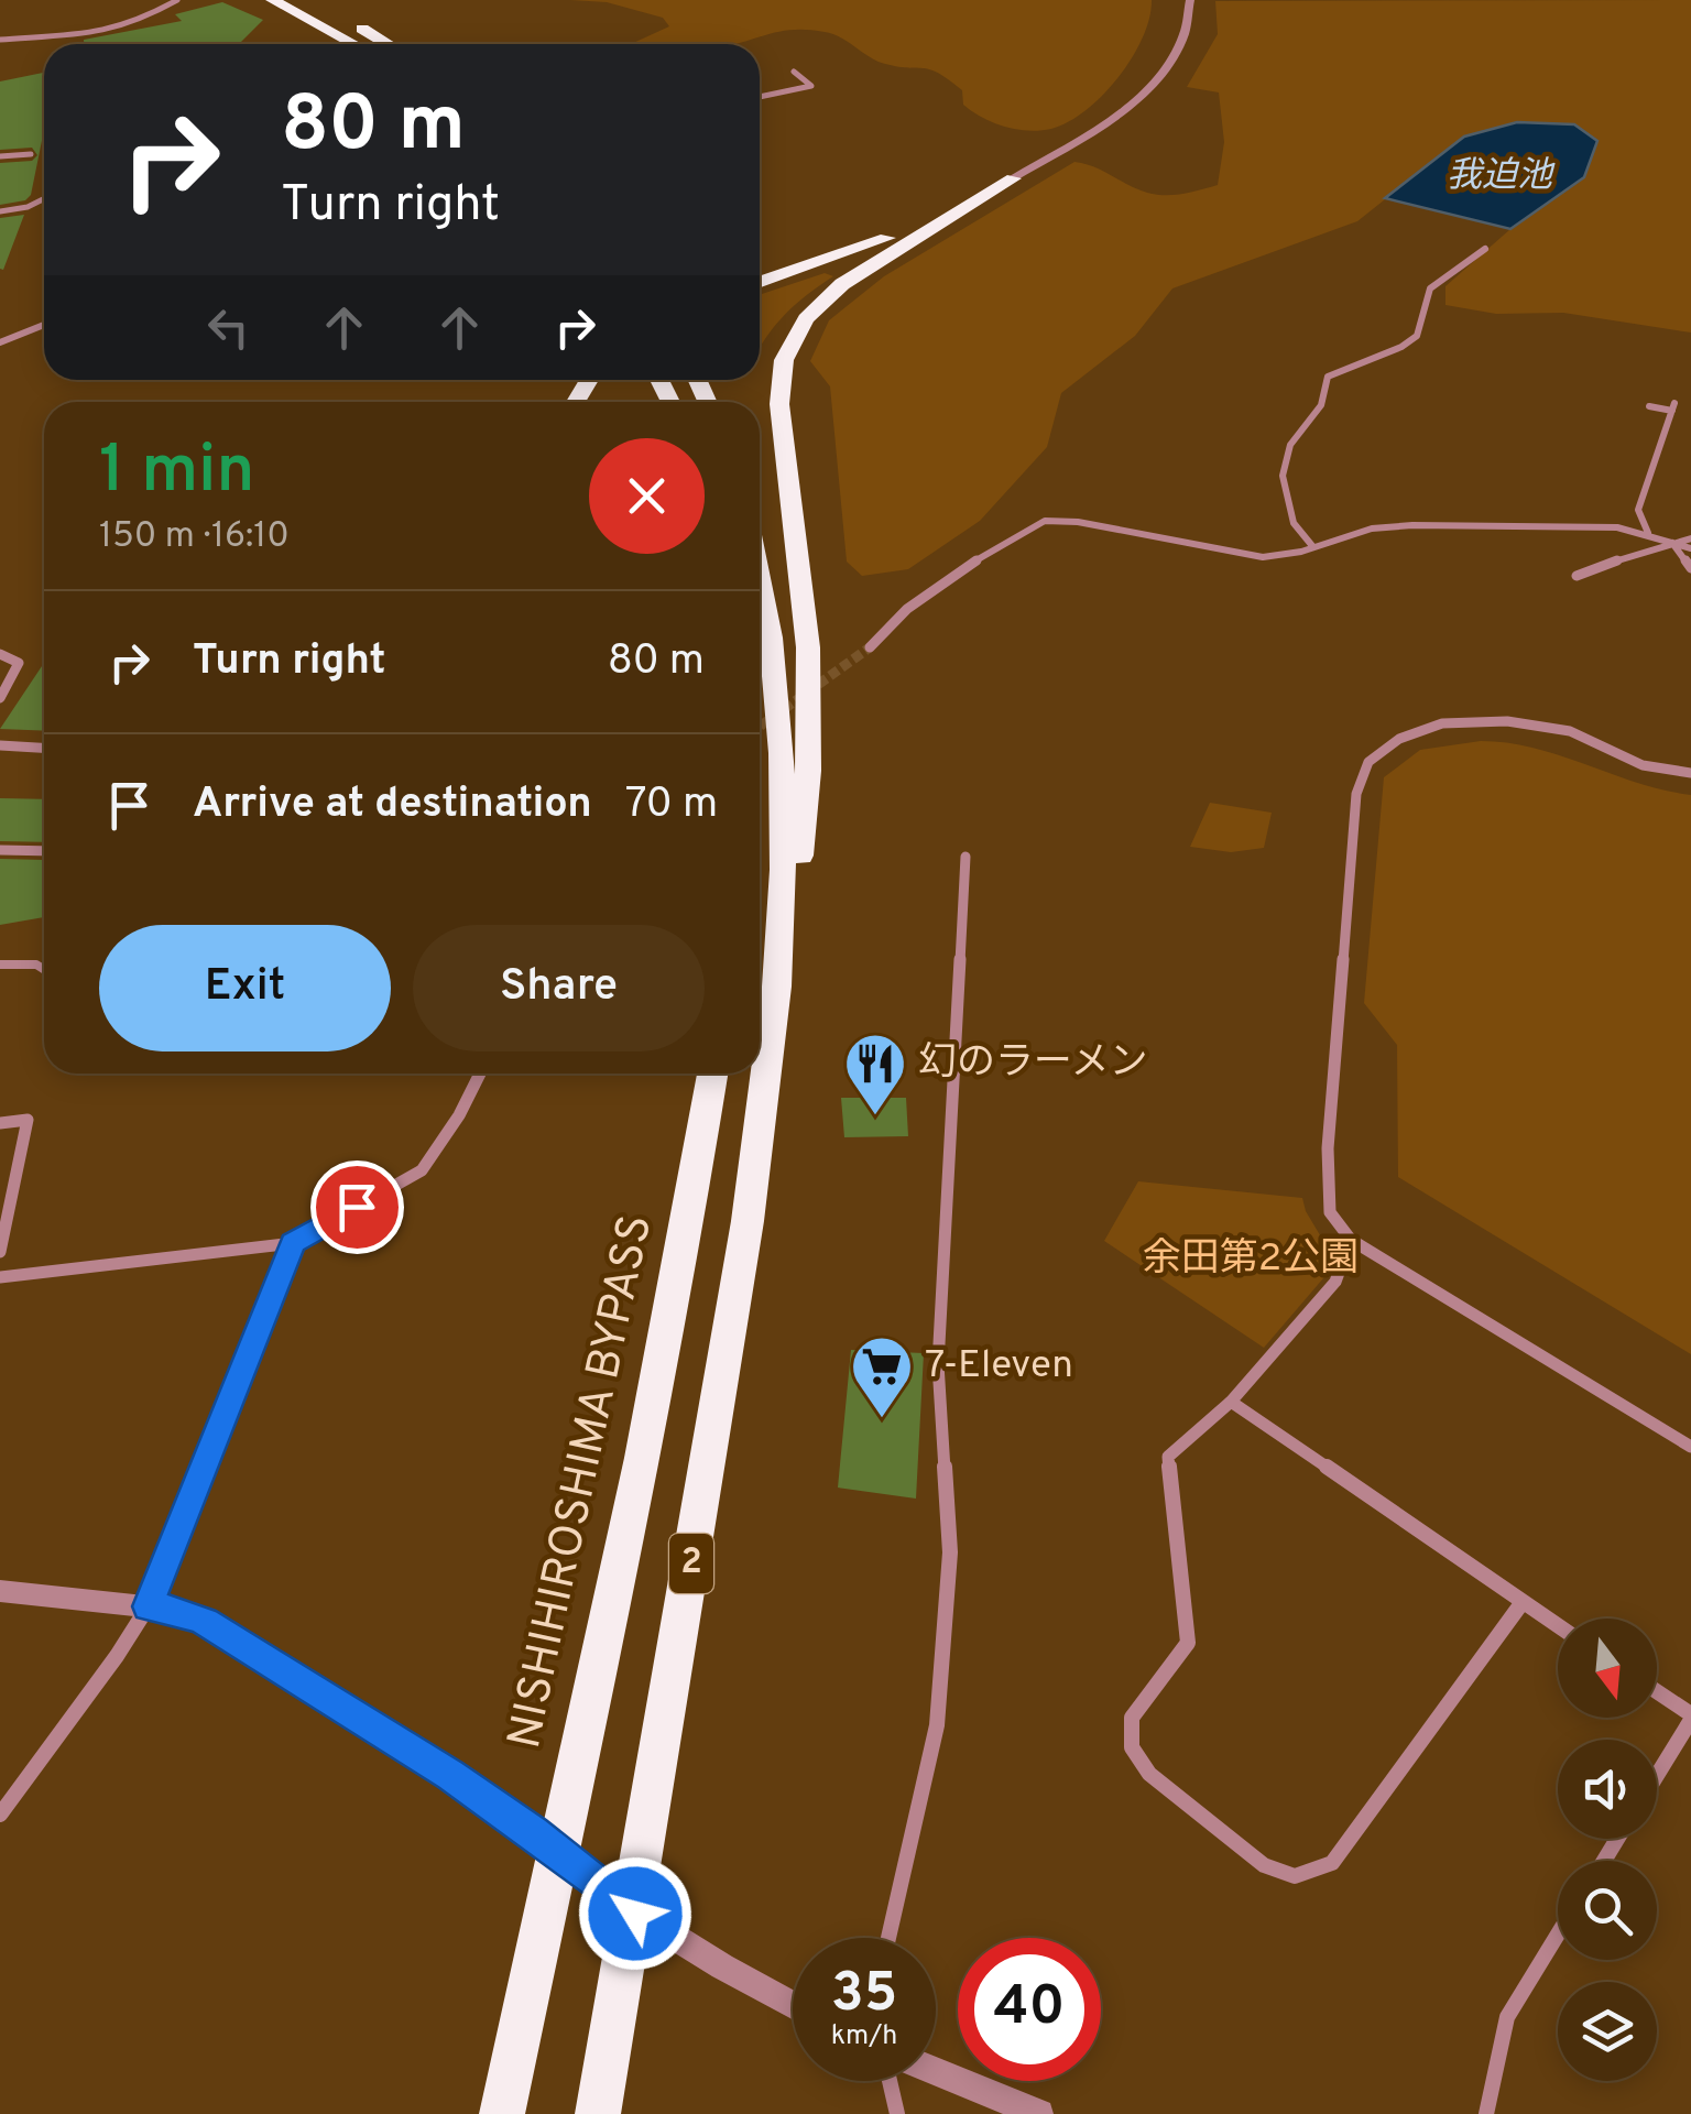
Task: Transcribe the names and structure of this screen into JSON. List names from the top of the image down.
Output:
{
  "streets": {
    "highway": ["NISHIHIROSHIMA BYPASS", "2"]
  },
  "water": ["我迫池"],
  "parks": ["余田第2公園"],
  "places": {
    "restaurant": ["幻のラーメン"],
    "supermarket": ["7-Eleven"]
  },
  "north": "bottom",
  "page": {
    "turn": ["80 m", "Turn right"],
    "heading": ["1 min", "150 m · 16:10"],
    "list": [
      {
        "name": "Turn right",
        "value": "80 m"
      },
      {
        "name": "Arrive at destination",
        "value": "70 m"
      }
    ],
    "buttons": ["Exit", "Share"],
    "speed": "35 km/h",
    "limit": "40"
  }
}
